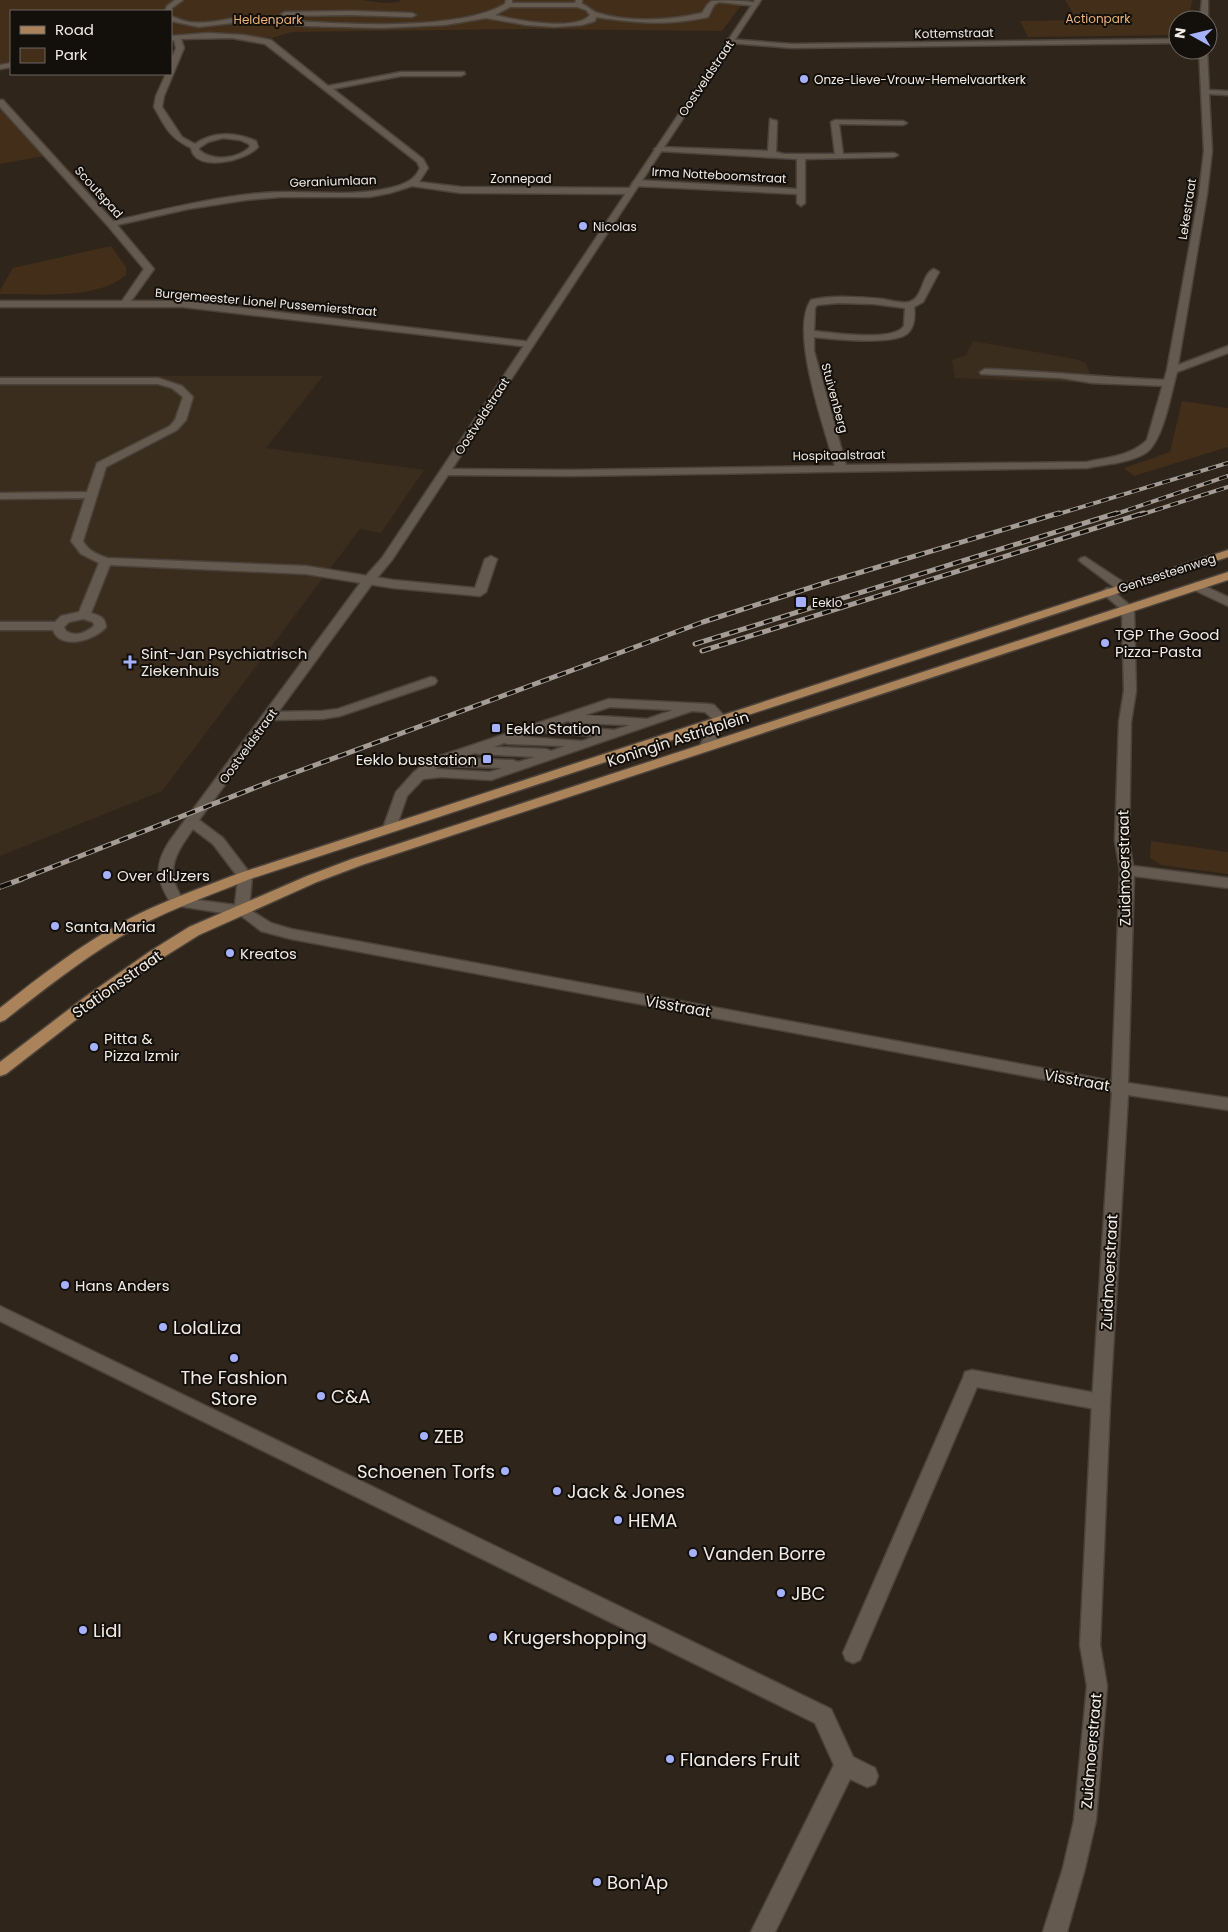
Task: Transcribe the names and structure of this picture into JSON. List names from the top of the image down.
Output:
{
  "streets": {
    "main road": ["Gentsesteenweg", "Koningin Astridplein", "Stationsstraat"],
    "street": [
      "Kottemstraat",
      "Oostveldstraat",
      "Irma Notteboomstraat",
      "Zonnepad",
      "Geraniumlaan",
      "Scoutspad",
      "Lekestraat",
      "Burgemeester Lionel Pussemierstraat",
      "Stuivenberg",
      "Hospitaalstraat",
      "Zuidmoerstraat",
      "Visstraat"
    ]
  },
  "crossings": [
    ["Kottemstraat", "Oostveldstraat"],
    ["Oostveldstraat", "Irma Notteboomstraat"],
    ["Oostveldstraat", "Zonnepad"],
    ["Oostveldstraat", "Burgemeester Lionel Pussemierstraat"],
    ["Oostveldstraat", "Hospitaalstraat"],
    ["Oostveldstraat", "Koningin Astridplein"],
    ["Zonnepad", "Geraniumlaan"],
    ["Geraniumlaan", "Scoutspad"],
    ["Scoutspad", "Burgemeester Lionel Pussemierstraat"],
    ["Lekestraat", "Hospitaalstraat"],
    ["Stuivenberg", "Hospitaalstraat"],
    ["Gentsesteenweg", "Koningin Astridplein"],
    ["Gentsesteenweg", "Zuidmoerstraat"],
    ["Koningin Astridplein", "Zuidmoerstraat"],
    ["Koningin Astridplein", "Stationsstraat"],
    ["Koningin Astridplein", "Visstraat"],
    ["Zuidmoerstraat", "Visstraat"],
    ["Stationsstraat", "Visstraat"]
  ],
  "parks": ["Actionpark", "Heldenpark"],
  "places": {
    "other": [
      "Onze-Lieve-Vrouw-Hemelvaartkerk",
      "Nicolas",
      "TGP The Good Pizza-Pasta",
      "Over d'IJzers",
      "Santa Maria",
      "Kreatos",
      "Pitta & Pizza Izmir",
      "Hans Anders",
      "LolaLiza",
      "The Fashion Store",
      "C&A",
      "ZEB",
      "Schoenen Torfs",
      "Jack & Jones",
      "HEMA",
      "Vanden Borre",
      "JBC",
      "Lidl",
      "Krugershopping",
      "Flanders Fruit",
      "Bon'Ap"
    ],
    "transit": ["Eeklo", "Eeklo Station", "Eeklo busstation"],
    "health": ["Sint-Jan Psychiatrisch Ziekenhuis"]
  },
  "legend": ["Road", "Park"],
  "north": "left"
}
